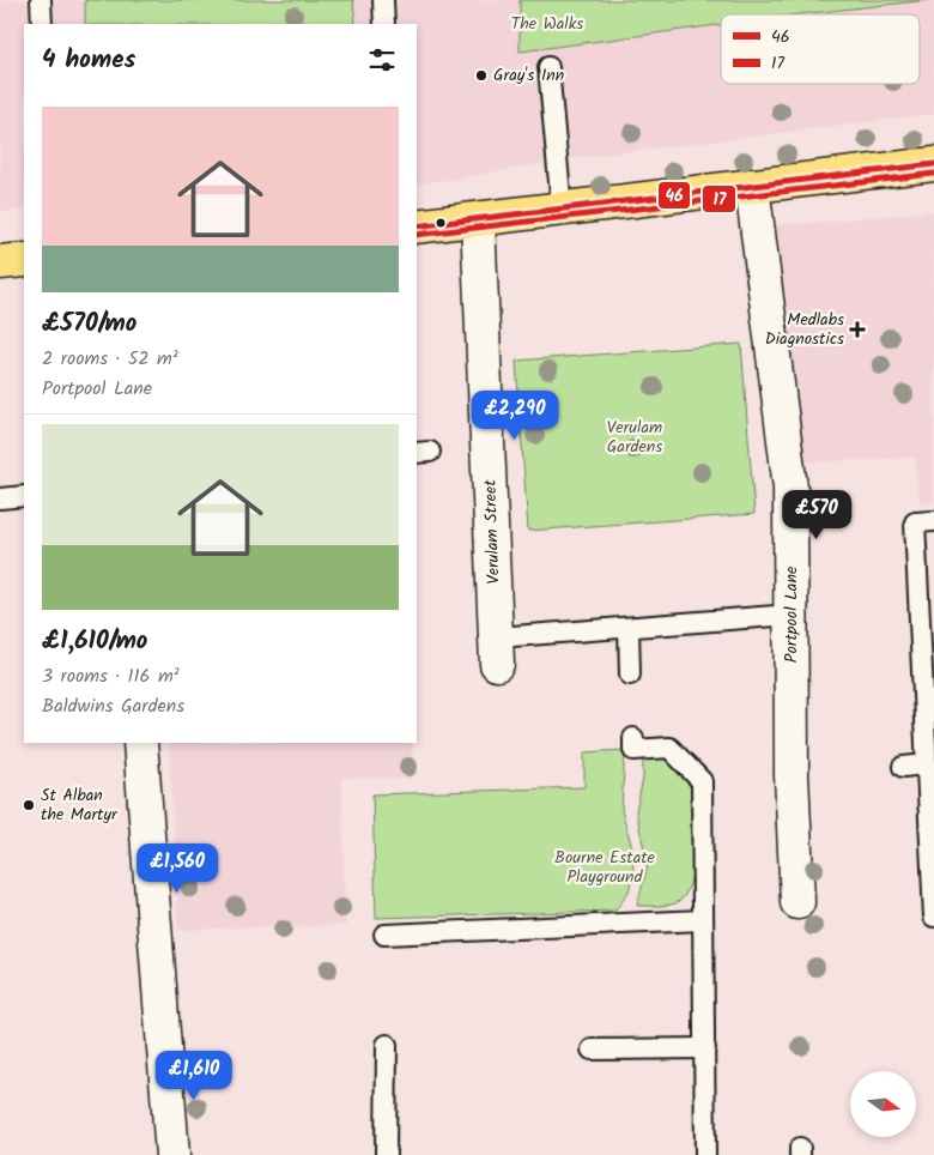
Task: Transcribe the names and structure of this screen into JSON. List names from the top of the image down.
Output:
{
  "streets": {
    "street": ["Verulam Street", "Portpool Lane"]
  },
  "parks": ["The Walks", "Verulam Gardens", "Bourne Estate Playground"],
  "places": {
    "other": ["Gray's Inn", "St Alban the Martyr"],
    "health": ["Medlabs Diagnostics"]
  },
  "lines": ["transit line 46", "transit line 17"],
  "legend": ["46", "17"],
  "north": "right",
  "page": {
    "heading": "4 homes",
    "list": [
      {
        "name": "£570/mo",
        "note": "2 rooms · 52 m² · Portpool Lane"
      },
      {
        "name": "£1,610/mo",
        "note": "3 rooms · 116 m² · Baldwins Gardens"
      }
    ],
    "price": [
      "£2,290",
      "£570",
      "£1,560",
      "£1,610"
    ]
  }
}
